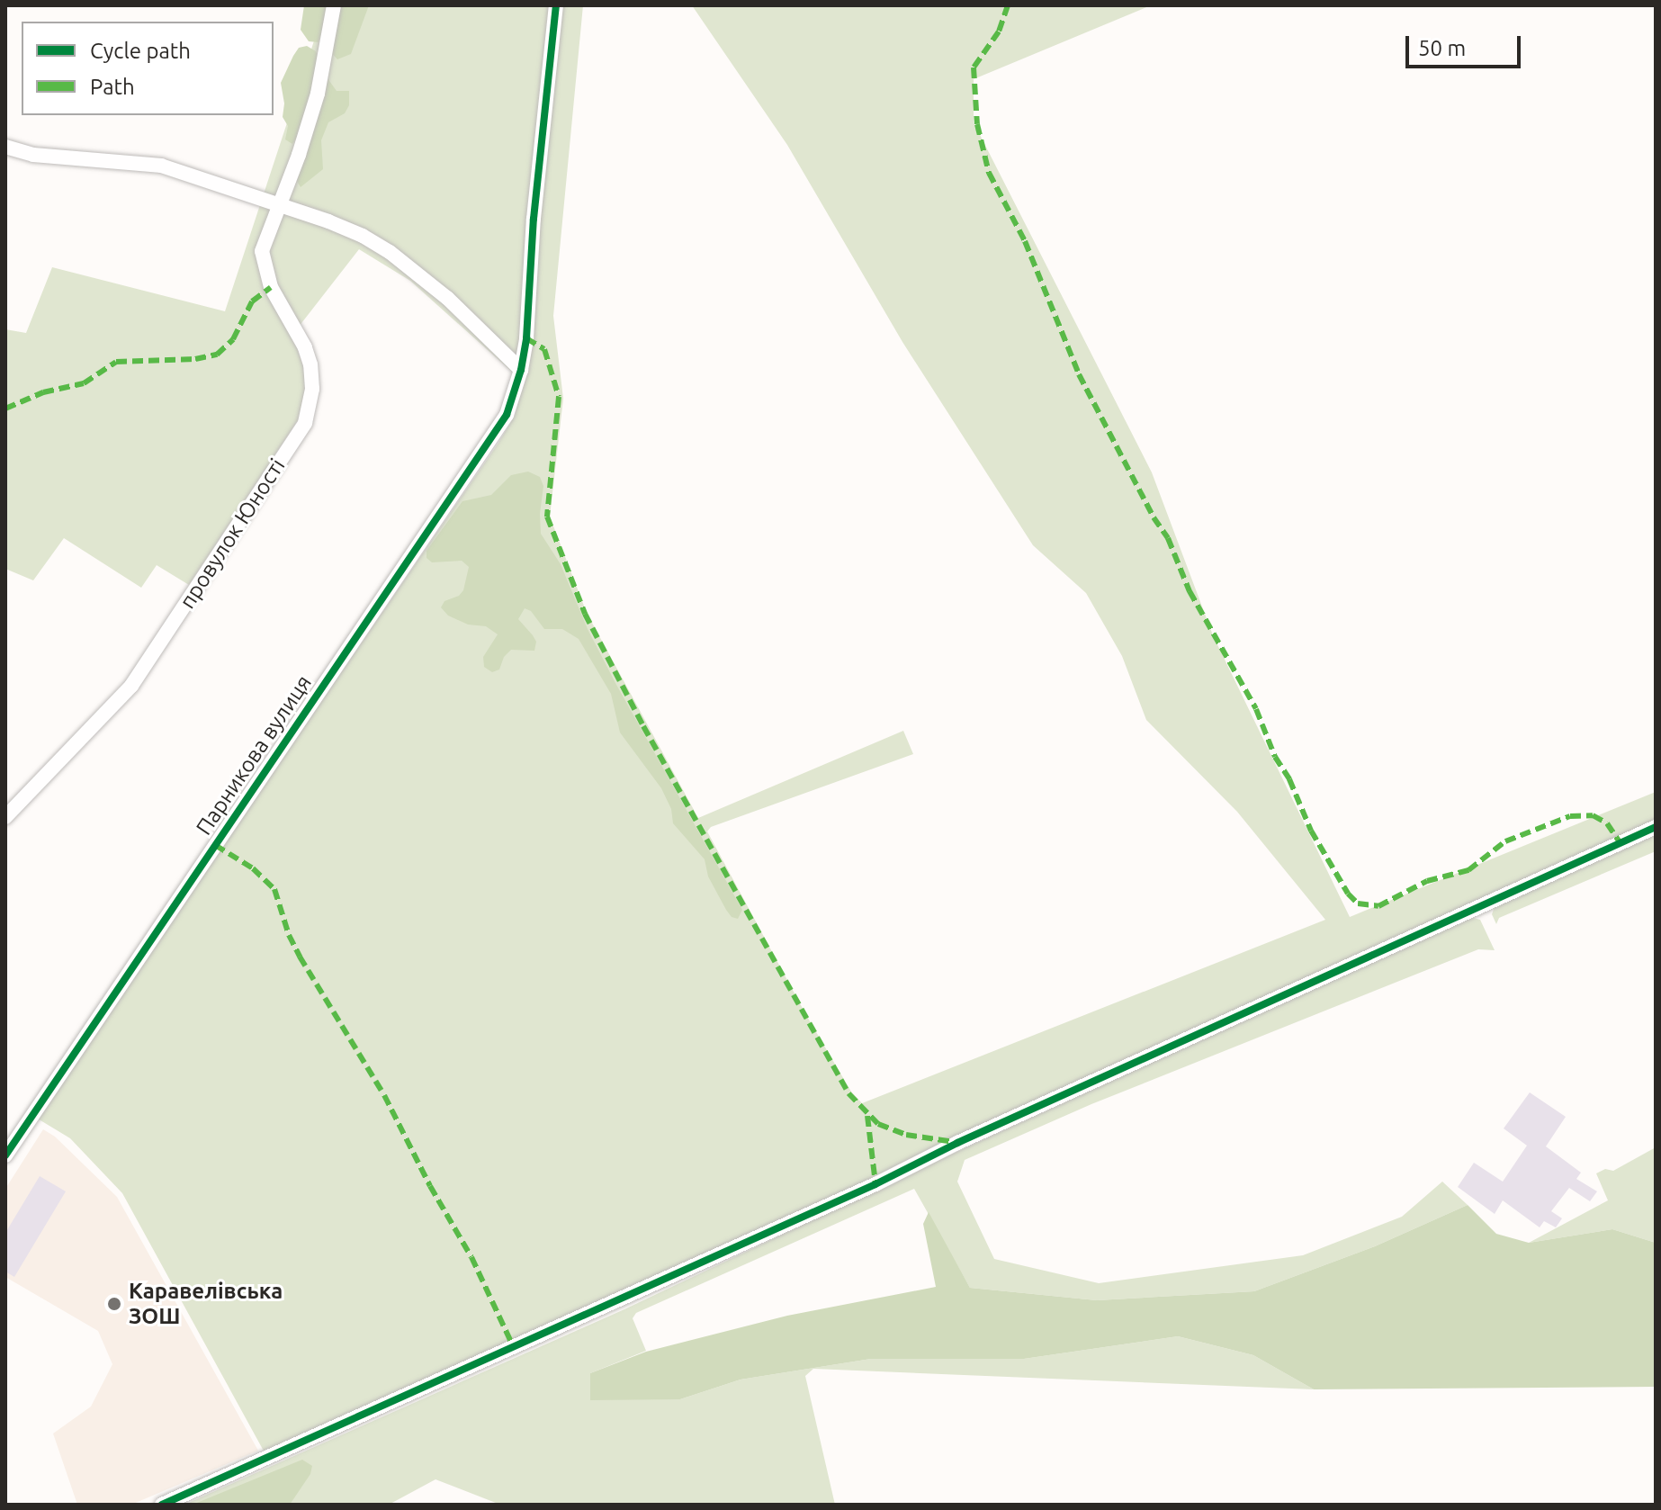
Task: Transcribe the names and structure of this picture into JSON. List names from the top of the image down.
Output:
{
  "streets": {
    "street": ["провулок Юності", "Парникова вулиця"]
  },
  "places": ["Каравелівська ЗОШ"],
  "legend": ["Cycle path", "Path"],
  "scale_bar": "50 m"
}
